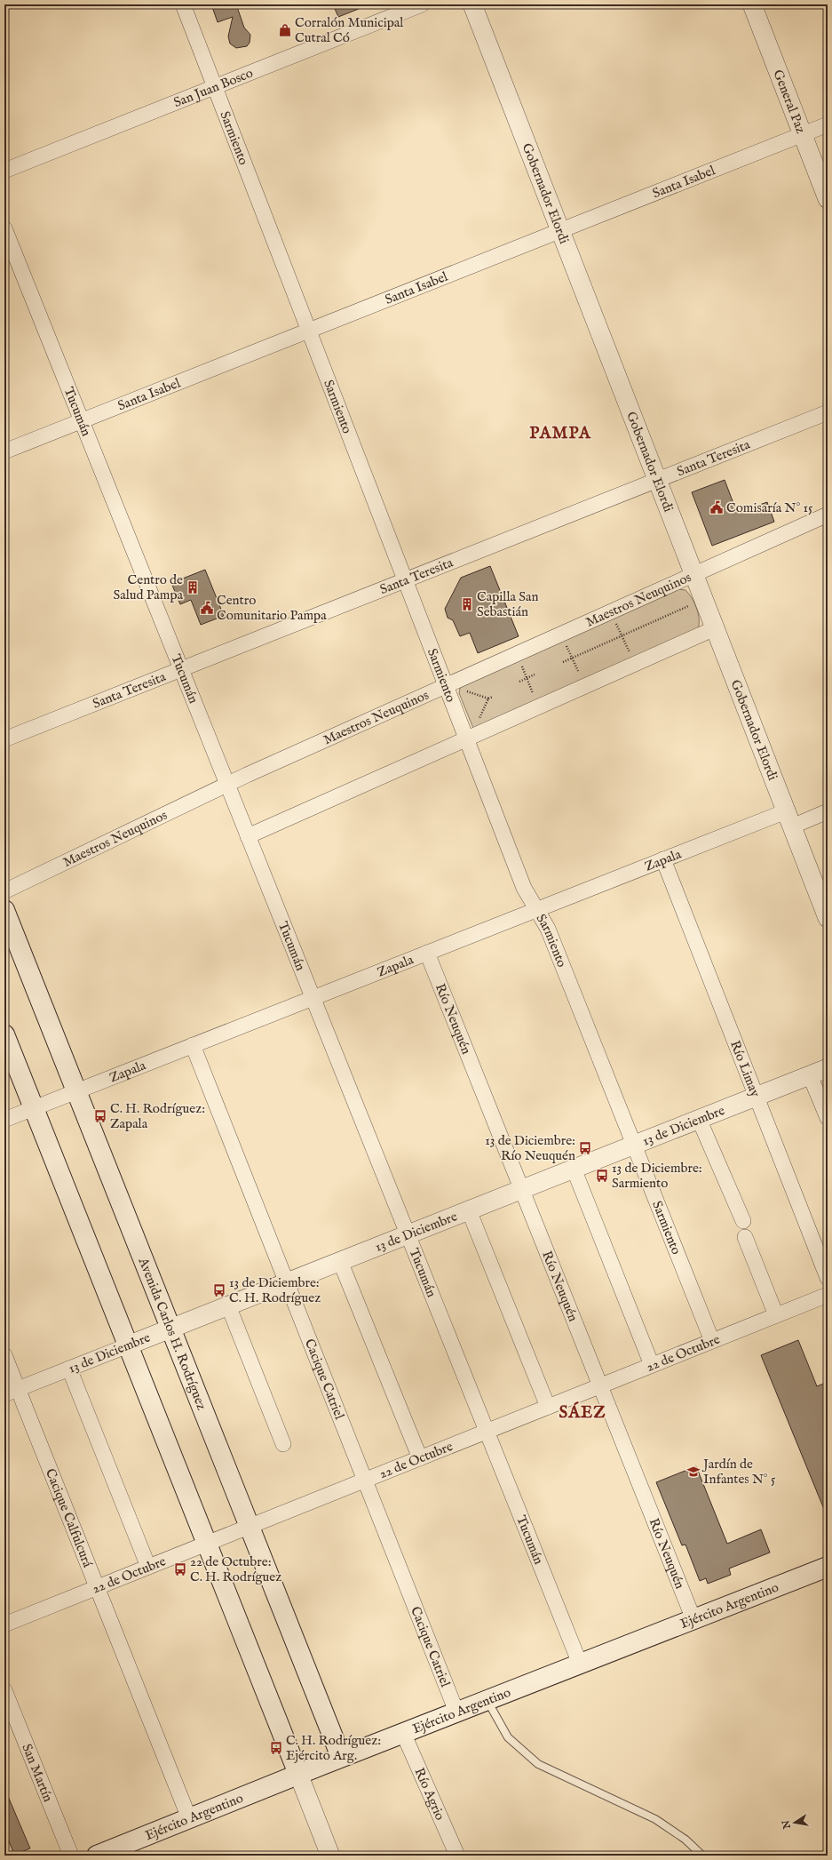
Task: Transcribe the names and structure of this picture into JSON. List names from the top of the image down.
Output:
{
  "streets": {
    "main road": ["Avenida Carlos H. Rodríguez", "Ejército Argentino"],
    "street": [
      "San Juan Bosco",
      "General Paz",
      "Sarmiento",
      "Santa Isabel",
      "Gobernador Elordi",
      "Tucumán",
      "Santa Teresita",
      "Maestros Neuquinos",
      "Zapala",
      "Río Neuquén",
      "Río Limay",
      "13 de Diciembre",
      "22 de Octubre",
      "Cacique Catriel",
      "Cacique Calfulcurá",
      "San Martín",
      "Río Agrio"
    ]
  },
  "crossings": [
    ["San Juan Bosco", "Sarmiento"],
    ["General Paz", "Santa Isabel"],
    ["Sarmiento", "Santa Isabel"],
    ["Sarmiento", "Santa Teresita"],
    ["Sarmiento", "Maestros Neuquinos"],
    ["Sarmiento", "Zapala"],
    ["Sarmiento", "13 de Diciembre"],
    ["Sarmiento", "22 de Octubre"],
    ["Santa Isabel", "Gobernador Elordi"],
    ["Santa Isabel", "Tucumán"],
    ["Gobernador Elordi", "Santa Teresita"],
    ["Gobernador Elordi", "Maestros Neuquinos"],
    ["Gobernador Elordi", "Zapala"],
    ["Tucumán", "Santa Teresita"],
    ["Tucumán", "Maestros Neuquinos"],
    ["Tucumán", "Zapala"],
    ["Tucumán", "13 de Diciembre"],
    ["Tucumán", "22 de Octubre"],
    ["Tucumán", "Ejército Argentino"],
    ["Zapala", "Río Neuquén"],
    ["Zapala", "Río Limay"],
    ["Zapala", "Avenida Carlos H. Rodríguez"],
    ["Zapala", "Cacique Catriel"],
    ["Río Neuquén", "13 de Diciembre"],
    ["Río Neuquén", "22 de Octubre"],
    ["Río Neuquén", "Ejército Argentino"],
    ["Río Limay", "13 de Diciembre"],
    ["13 de Diciembre", "Avenida Carlos H. Rodríguez"],
    ["13 de Diciembre", "Cacique Catriel"],
    ["13 de Diciembre", "Cacique Calfulcurá"],
    ["Avenida Carlos H. Rodríguez", "22 de Octubre"],
    ["Avenida Carlos H. Rodríguez", "Ejército Argentino"],
    ["22 de Octubre", "Cacique Catriel"],
    ["22 de Octubre", "Cacique Calfulcurá"],
    ["Cacique Catriel", "Ejército Argentino"],
    ["Cacique Calfulcurá", "Ejército Argentino"],
    ["Ejército Argentino", "Río Agrio"]
  ],
  "districts": ["PAMPA", "SÁEZ"],
  "places": {
    "shop": ["Corralón Municipal Cutral Có"],
    "public building": ["Comisaría N° 15", "Centro Comunitario Pampa"],
    "building": ["Centro de Salud Pampa", "Capilla San Sebastián"],
    "bus stop": [
      "C. H. Rodríguez: Zapala",
      "13 de Diciembre: Río Neuquén",
      "13 de Diciembre: Sarmiento",
      "13 de Diciembre: C. H. Rodríguez",
      "22 de Octubre: C. H. Rodríguez",
      "C. H. Rodríguez: Ejército Arg."
    ],
    "school or university": ["Jardín de Infantes N° 5"]
  },
  "north": "left"
}
